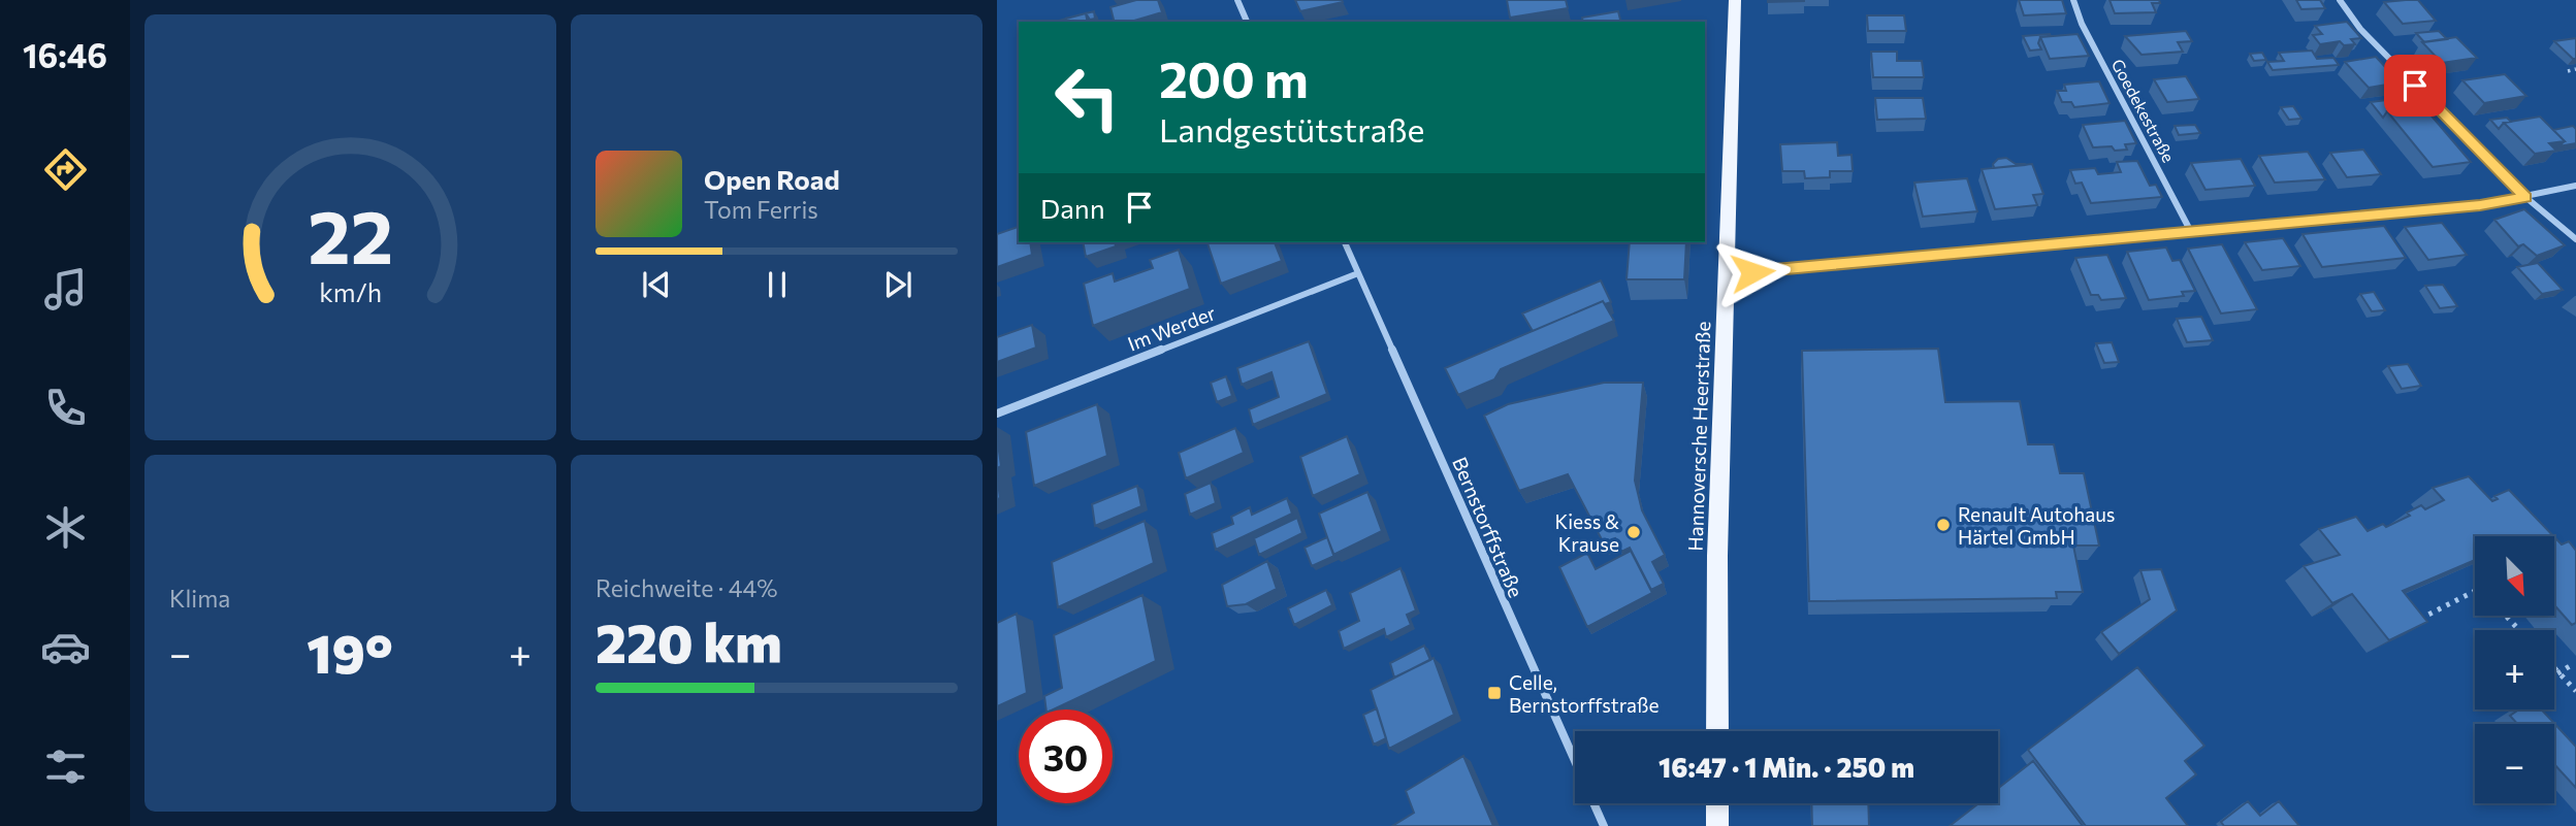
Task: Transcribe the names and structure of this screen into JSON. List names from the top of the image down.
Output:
{
  "streets": {
    "main road": ["Hannoversche Heerstraße"],
    "street": ["Goedekestraße", "Im Werder", "Bernstorffstraße"]
  },
  "crossings": [
    ["Im Werder", "Bernstorffstraße"]
  ],
  "places": {
    "other": ["Renault Autohaus Härtel GmbH", "Kiess & Krause"],
    "transit": ["Celle, Bernstorffstraße"]
  },
  "north": "bottom right",
  "page": {
    "tabs": "16:46",
    "turn": ["200 m", "Landgestütstraße"],
    "song": ["Open Road", "Tom Ferris"],
    "then": "Dann",
    "tile": [
      "Klima",
      ["Reichweite · 44%", "220 km"]
    ],
    "map_buttons": ["+", "−"],
    "heat": ["−", "19°", "+"],
    "limit": "30",
    "trip": "16:47 · 1 Min. · 250 m",
    "gauge": ["22", "km/h"]
  }
}
